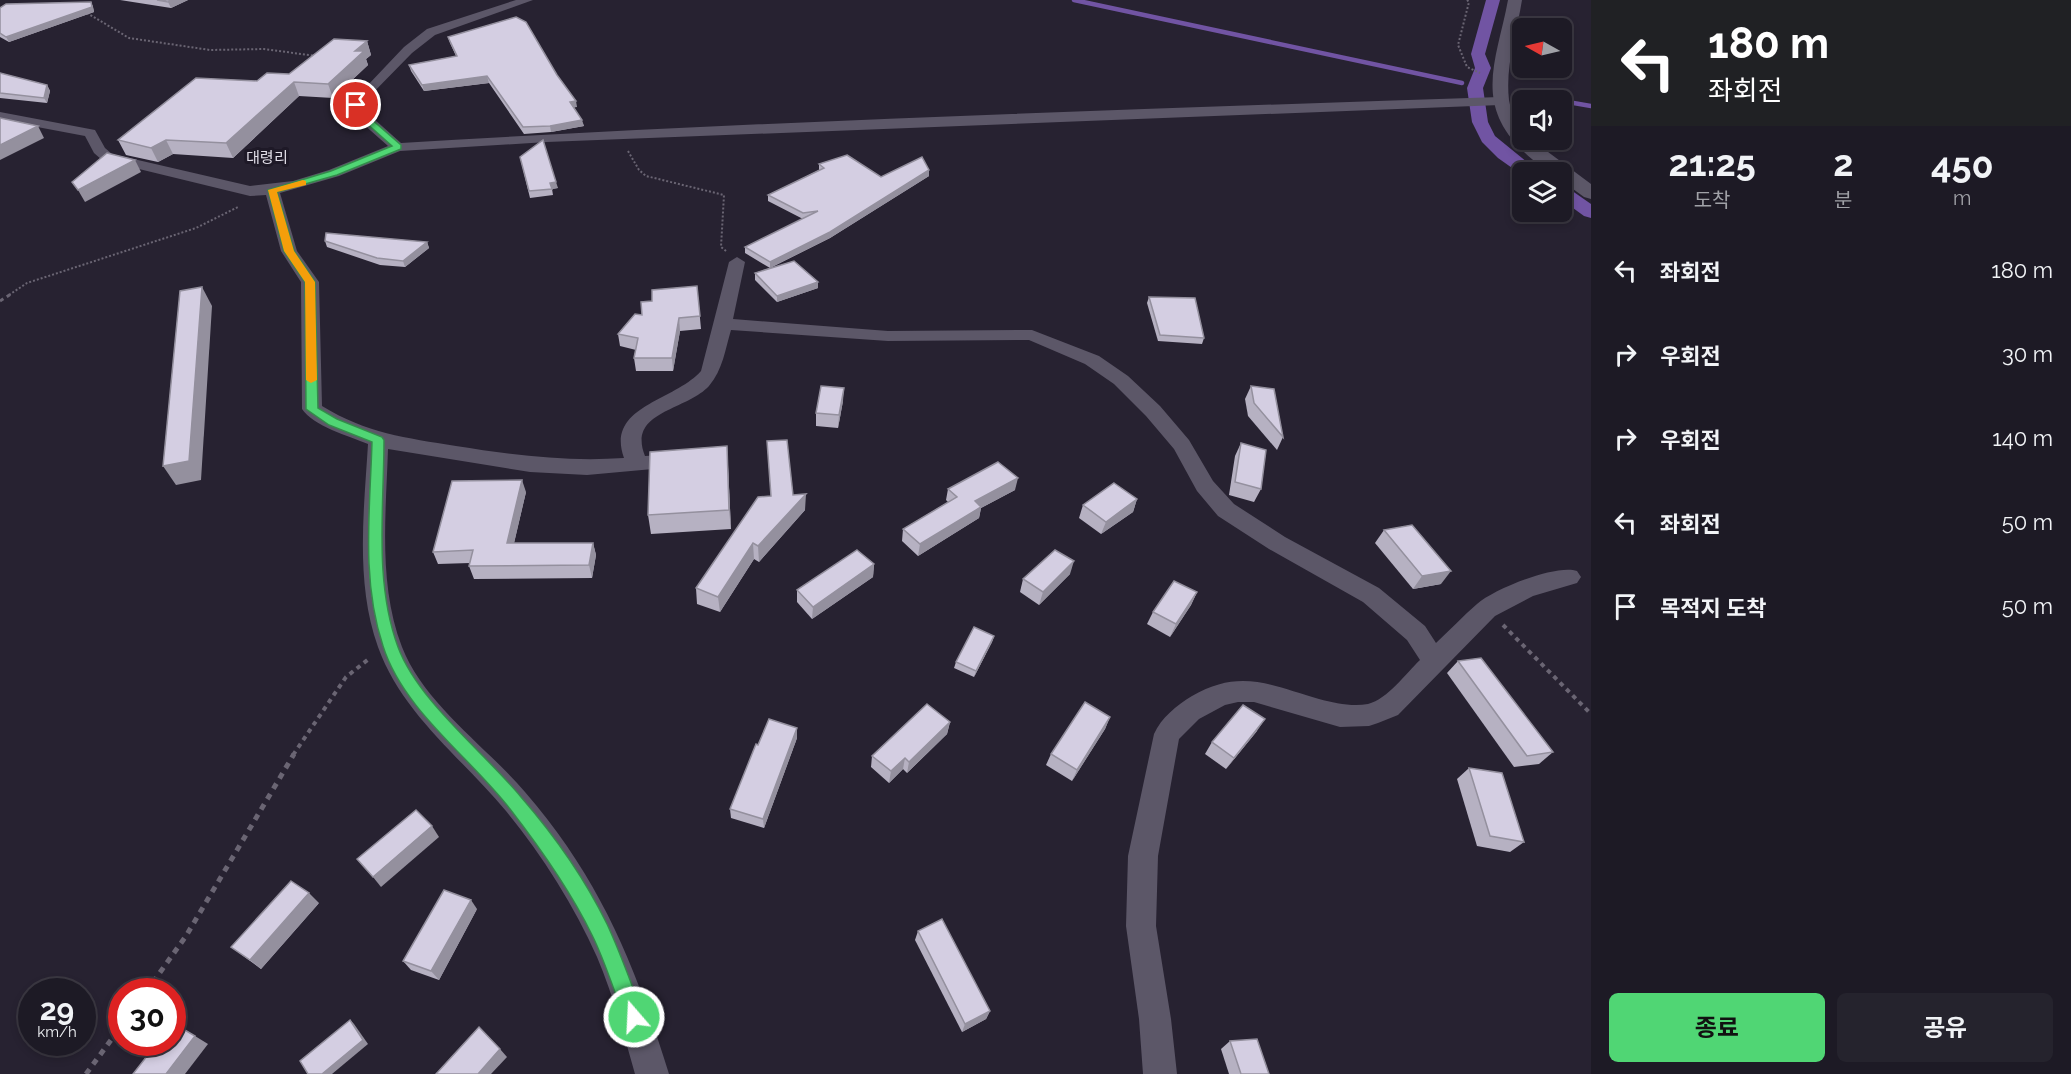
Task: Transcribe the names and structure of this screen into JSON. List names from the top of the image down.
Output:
{
  "districts": ["대령리"],
  "north": "left",
  "page": {
    "turn": ["180 m", "좌회전"],
    "eta": [
      "21:25",
      "도착",
      "2",
      "분",
      "450",
      "m"
    ],
    "list": [
      {
        "name": "좌회전",
        "value": "180 m"
      },
      {
        "name": "우회전",
        "value": "30 m"
      },
      {
        "name": "우회전",
        "value": "140 m"
      },
      {
        "name": "좌회전",
        "value": "50 m"
      },
      {
        "name": "목적지 도착",
        "value": "50 m"
      }
    ],
    "speed": "29 km/h",
    "limit": "30",
    "buttons": ["종료", "공유"]
  }
}
